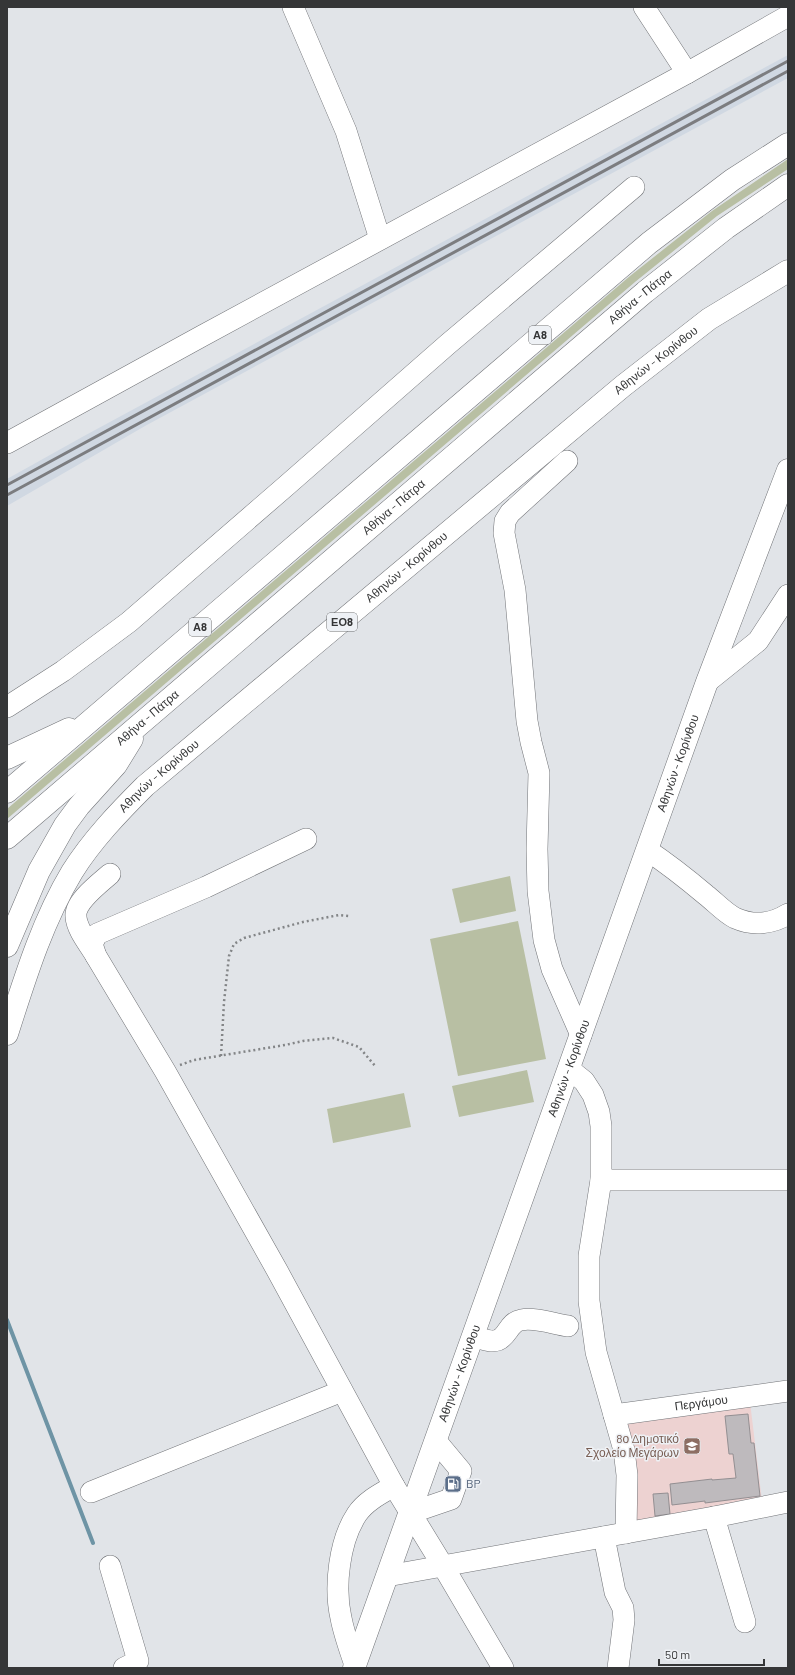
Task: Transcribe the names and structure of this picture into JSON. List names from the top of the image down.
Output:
{
  "streets": {
    "main road": [
      "Αθήνα - Πάτρα",
      "Α8",
      "Αθηνών - Κορίνθου",
      "ΕΟ8"
    ],
    "street": ["Περγάμου"]
  },
  "places": {
    "school or university": ["8ο Δημοτικό Σχολείο Μεγάρων"],
    "fuel station": ["BP"]
  },
  "scale_bar": "50 m"
}
